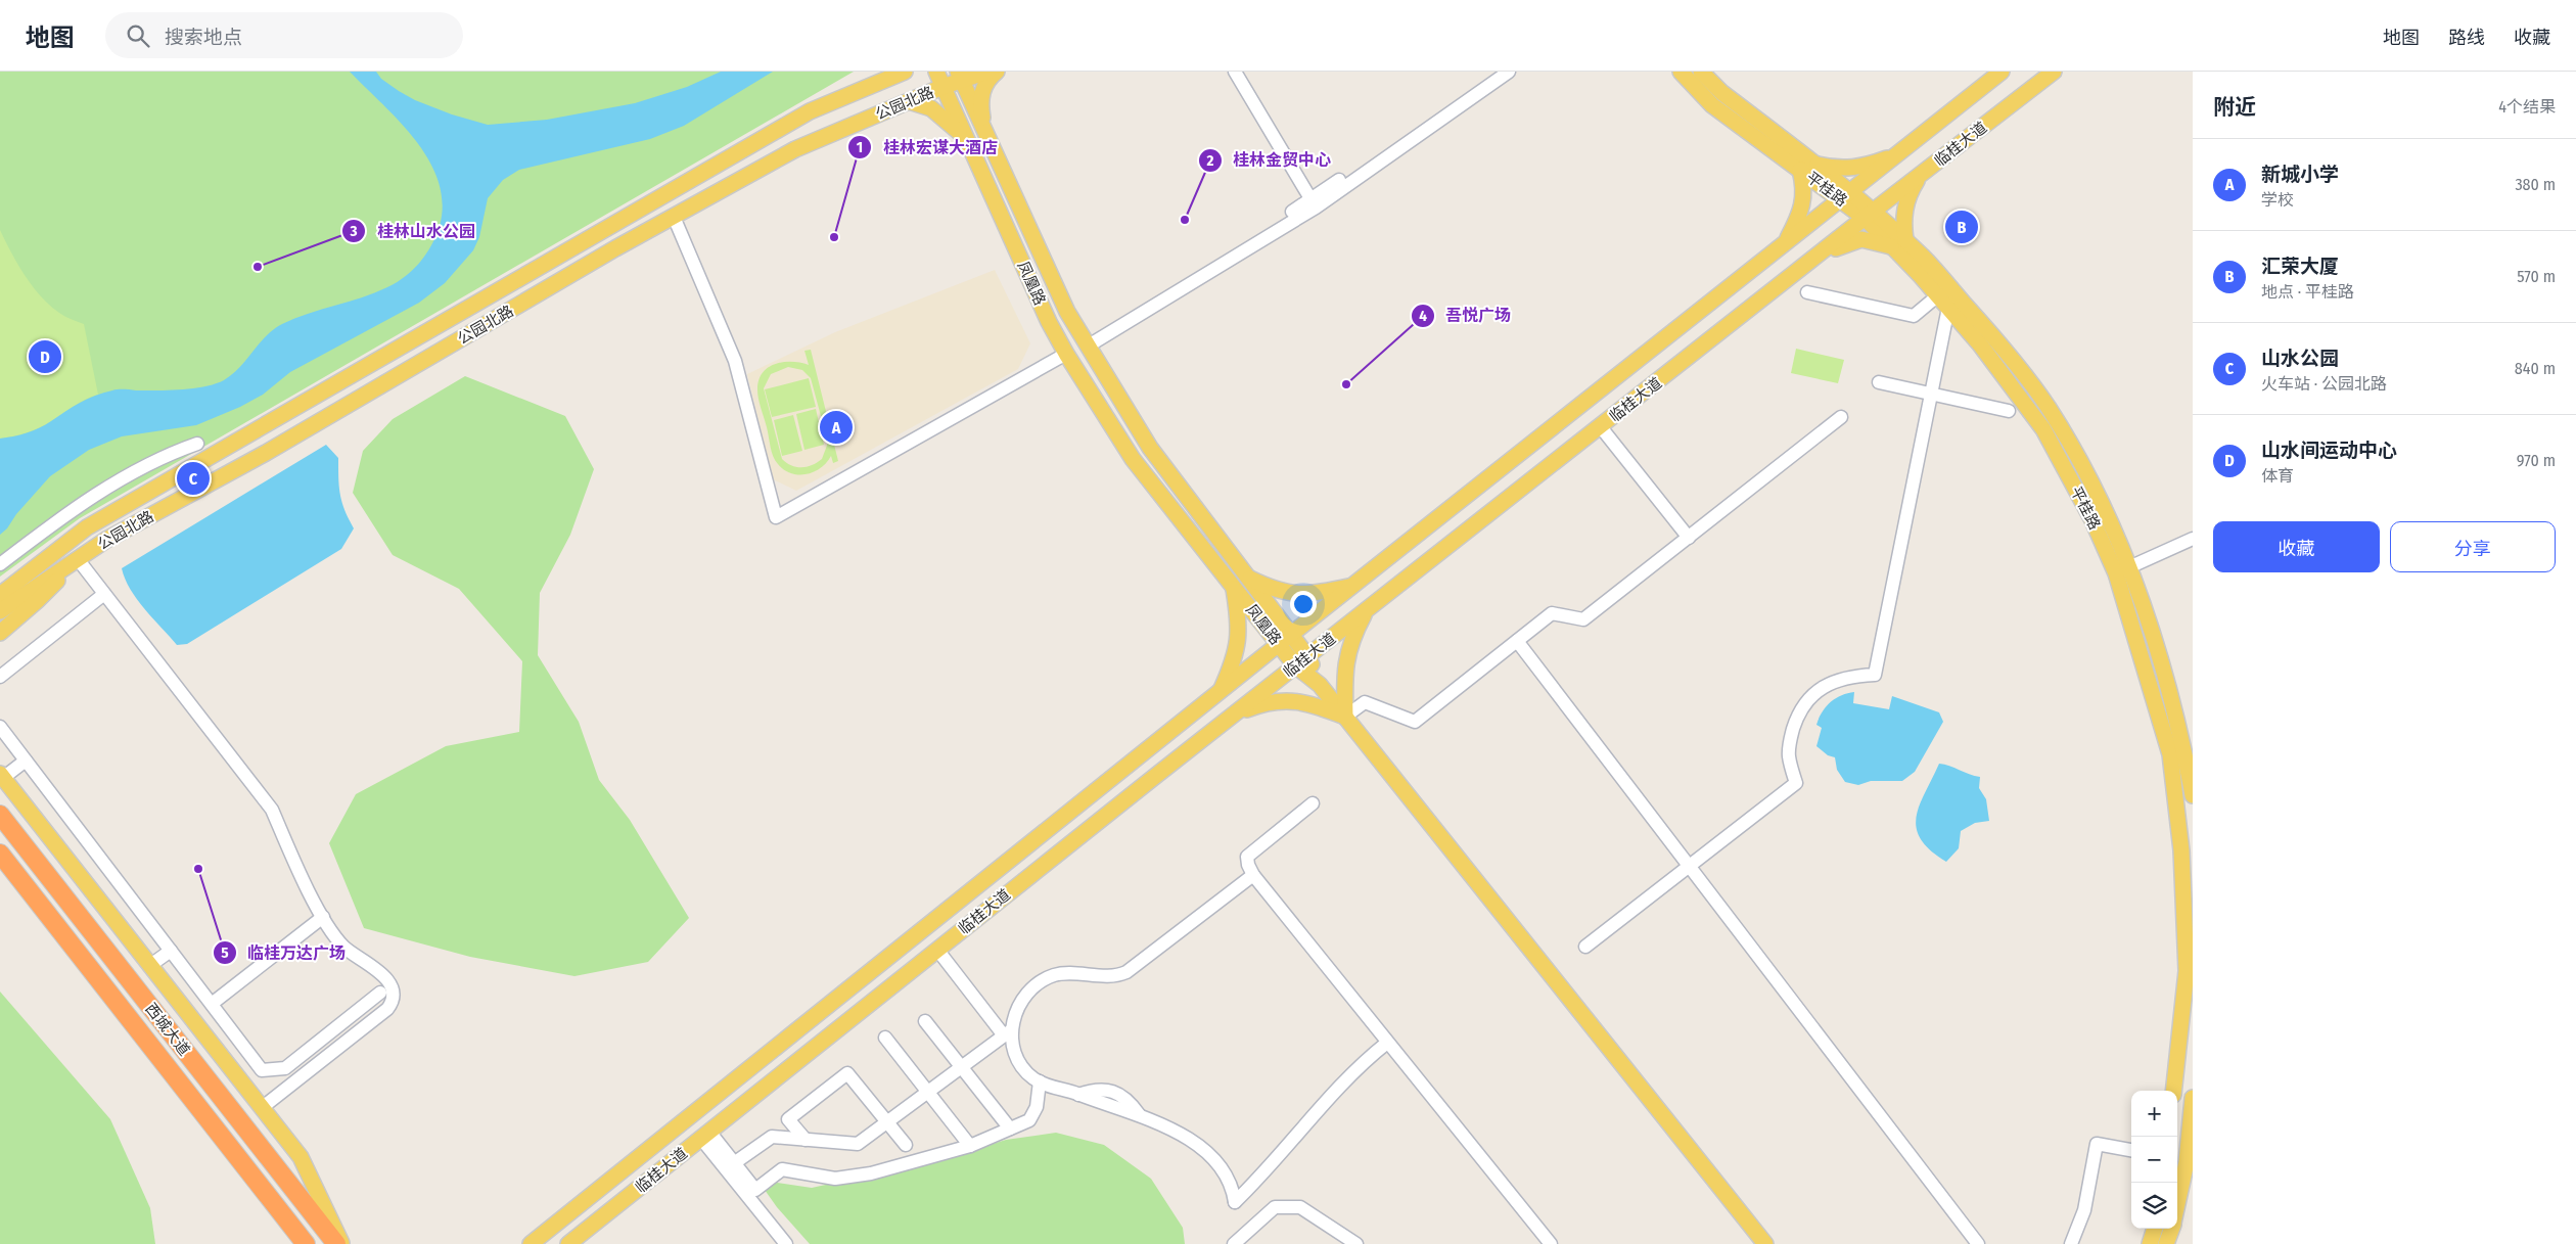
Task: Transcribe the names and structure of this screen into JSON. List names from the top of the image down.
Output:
{
  "streets": {
    "highway": ["西城大道"],
    "main road": [
      "公园北路",
      "临桂大道",
      "平桂路",
      "凤凰路"
    ]
  },
  "crossings": [
    ["公园北路", "凤凰路"],
    ["临桂大道", "平桂路"],
    ["临桂大道", "凤凰路"]
  ],
  "places": [
    "桂林金贸中心",
    "桂林宏谋大酒店",
    "桂林山水公园",
    "吾悦广场",
    "临桂万达广场"
  ],
  "page": {
    "header": "地图",
    "search": "搜索地点",
    "nav": ["地图", "路线", "收藏"],
    "heading": ["附近", "4个结果"],
    "list": [
      {
        "mark": "A",
        "name": "新城小学",
        "note": "学校",
        "value": "380 m"
      },
      {
        "mark": "B",
        "name": "汇荣大厦",
        "note": "地点 · 平桂路",
        "value": "570 m"
      },
      {
        "mark": "C",
        "name": "山水公园",
        "note": "火车站 · 公园北路",
        "value": "840 m"
      },
      {
        "mark": "D",
        "name": "山水间运动中心",
        "note": "体育",
        "value": "970 m"
      }
    ],
    "pins": [
      "B",
      "D",
      "A",
      "C"
    ],
    "buttons": ["收藏", "分享"],
    "map_buttons": ["+", "−"]
  }
}
